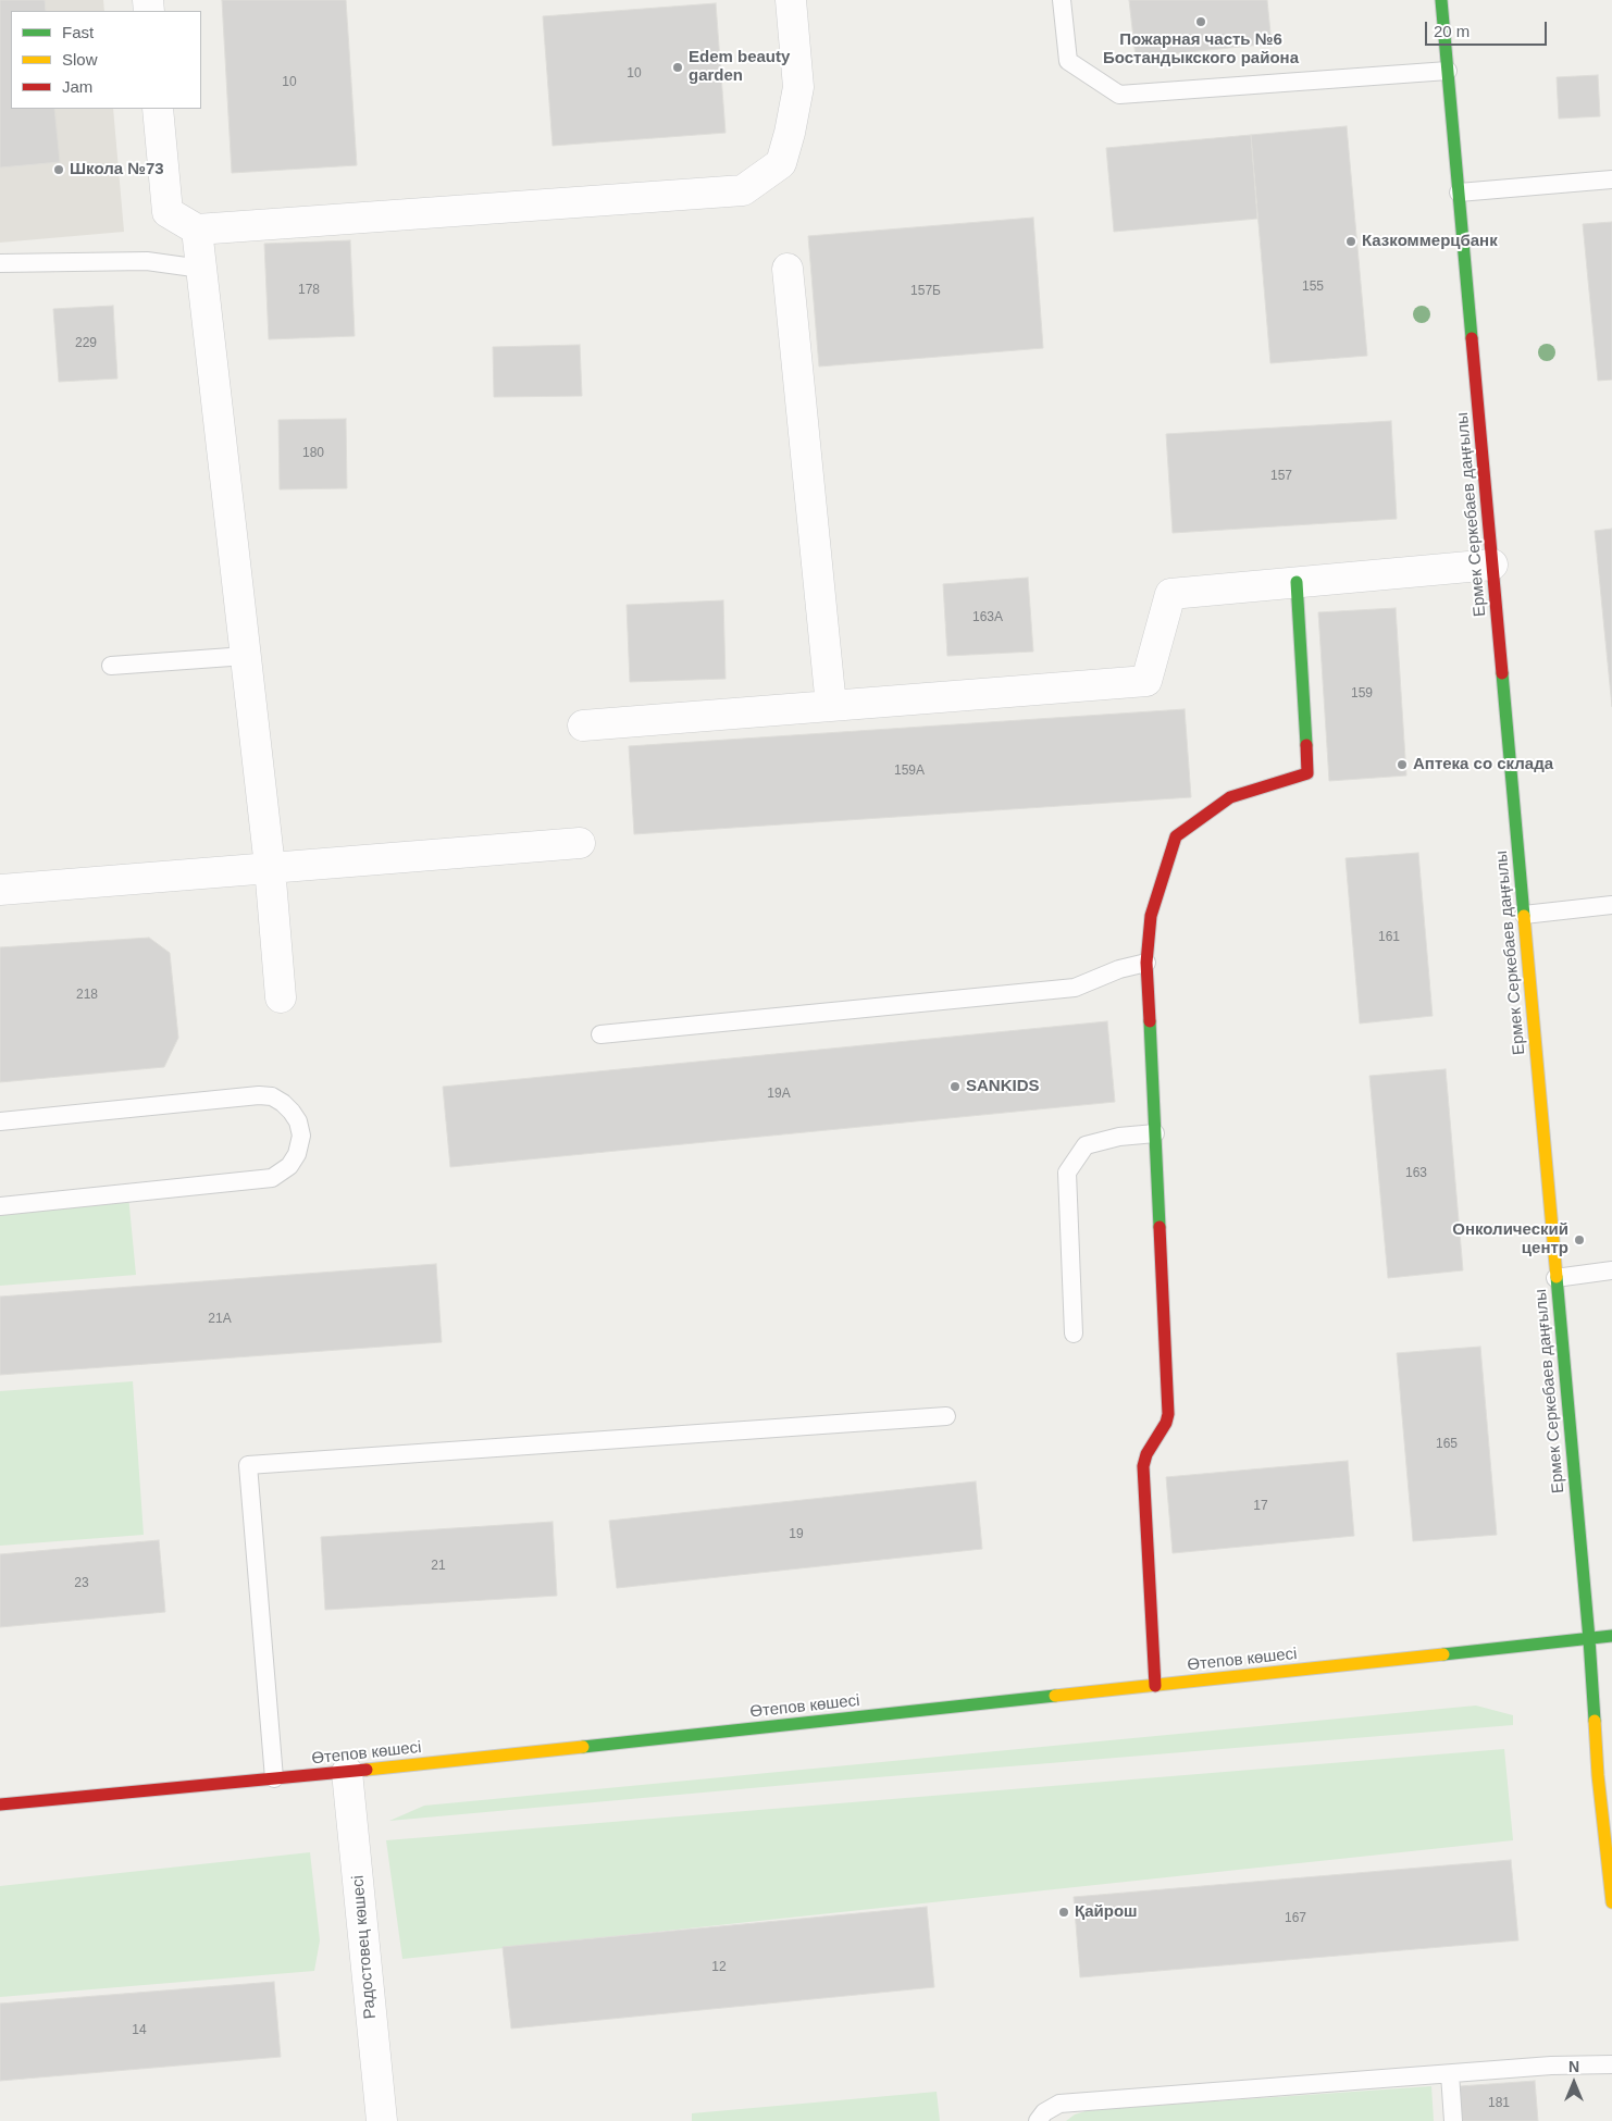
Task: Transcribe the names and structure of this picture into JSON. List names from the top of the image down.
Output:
{
  "streets": {
    "street": ["Ермек Серкебаев даңғылы", "Өтепов көшесі", "Радостовец көшесі"]
  },
  "crossings": [
    ["Ермек Серкебаев даңғылы", "Өтепов көшесі"],
    ["Өтепов көшесі", "Радостовец көшесі"]
  ],
  "places": [
    "Пожарная часть №6 Бостандыкского района",
    "Edem beauty garden",
    "Школа №73",
    "Казкоммерцбанк",
    "Аптека со склада",
    "SANKIDS",
    "Онколический центр",
    "Қайрош"
  ],
  "house_numbers": [
    "10",
    "10",
    "155",
    "178",
    "157Б",
    "229",
    "180",
    "157",
    "163А",
    "159",
    "159А",
    "161",
    "218",
    "19А",
    "163",
    "21А",
    "165",
    "17",
    "19",
    "21",
    "23",
    "167",
    "12",
    "14",
    "181"
  ],
  "legend": ["Fast", "Slow", "Jam"],
  "scale_bar": "20 m",
  "north": "top"
}
